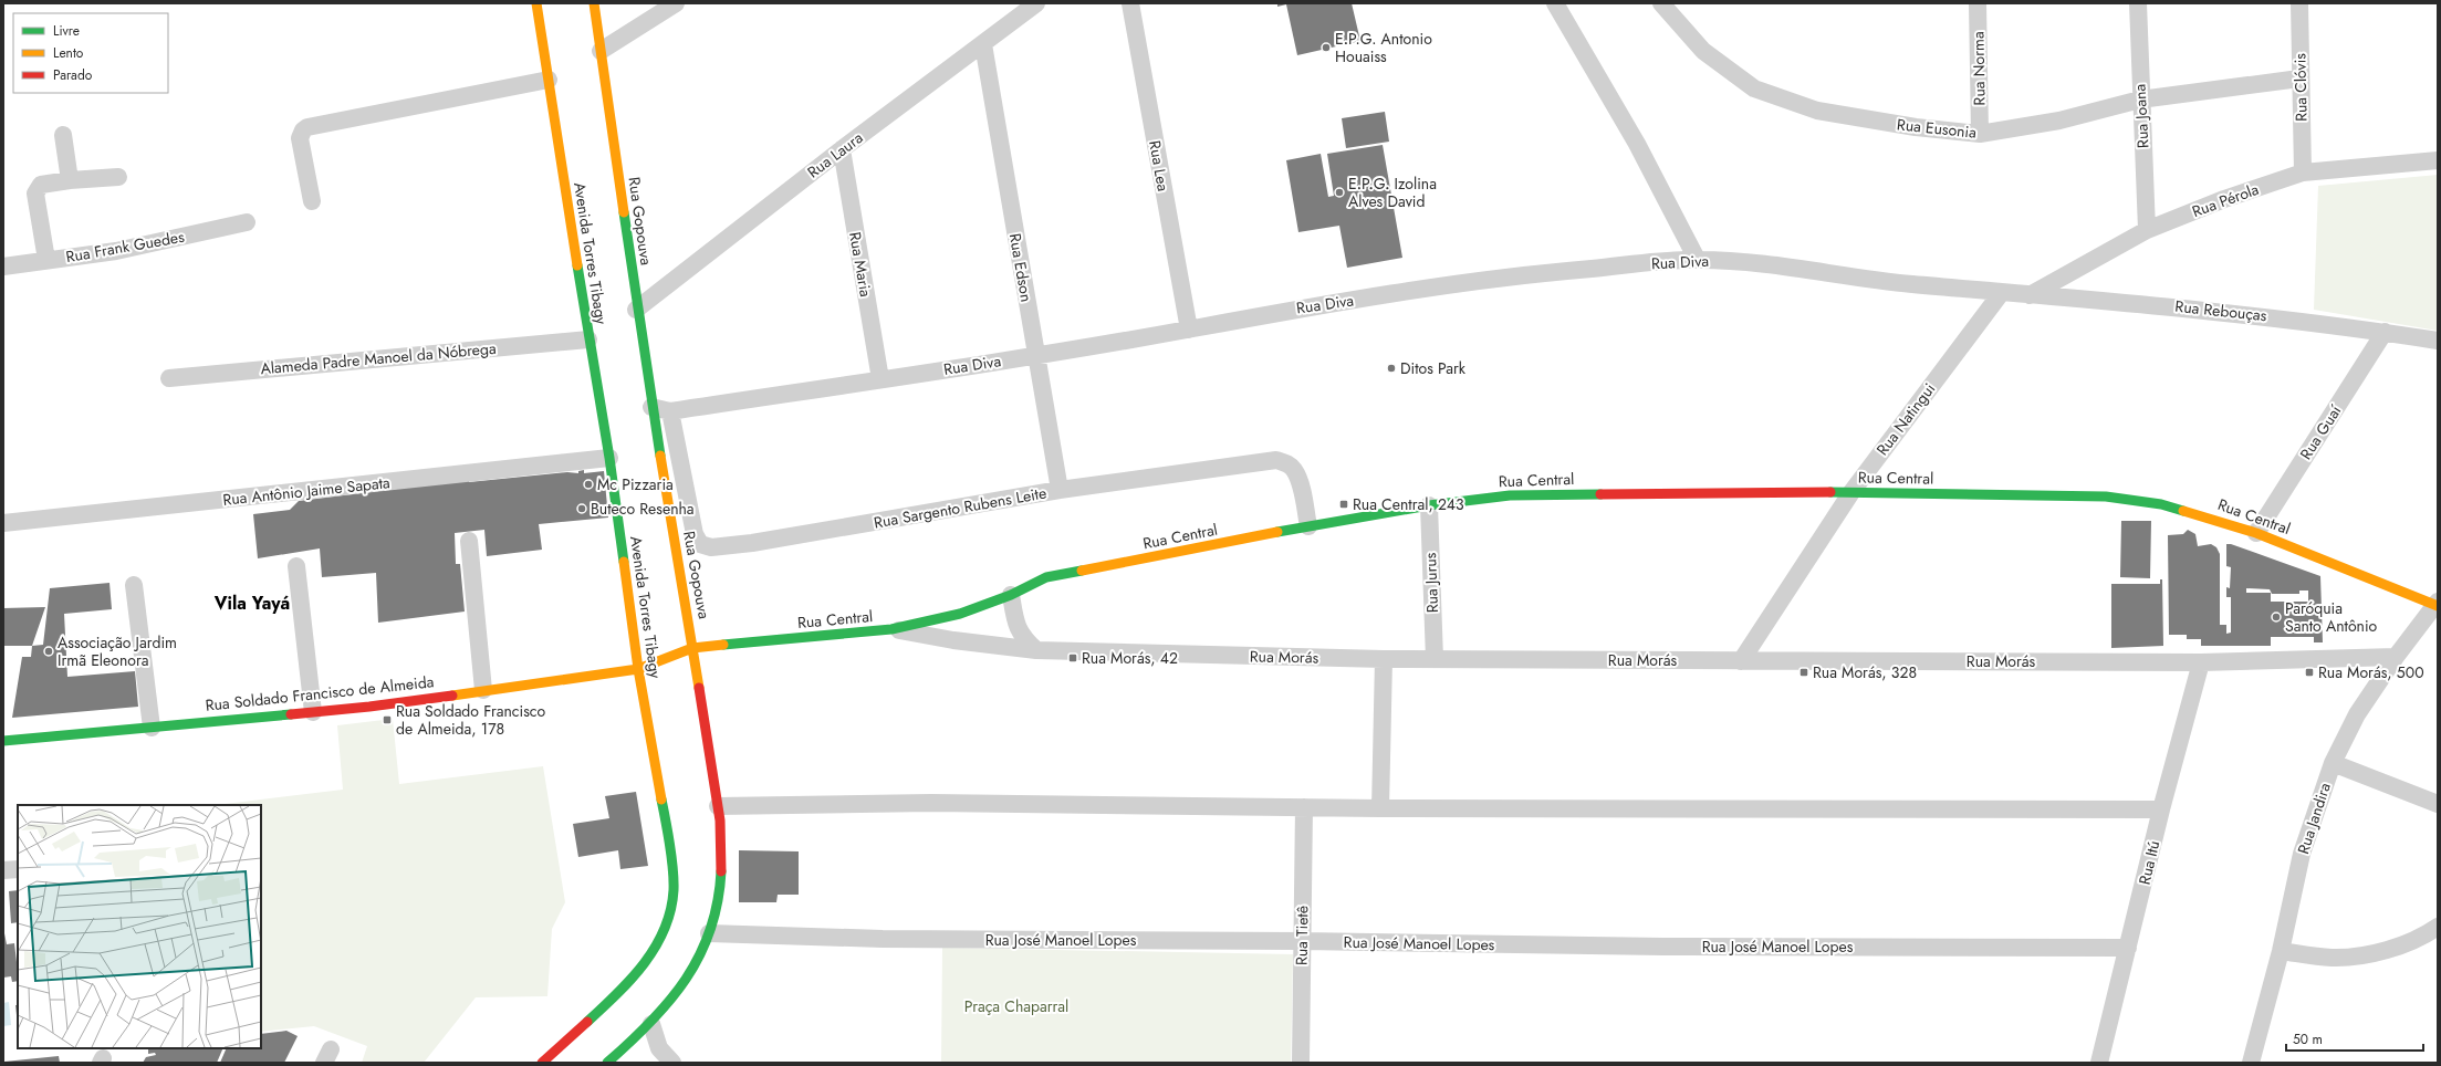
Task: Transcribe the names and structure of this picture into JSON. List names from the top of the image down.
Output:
{
  "streets": {
    "street": [
      "Rua Norma",
      "Rua Clóvis",
      "Rua Joana",
      "Rua Eusonia",
      "Rua Laura",
      "Rua Lea",
      "Rua Pérola",
      "Rua Gopouva",
      "Rua Frank Guedes",
      "Avenida Torres Tibagy",
      "Rua Diva",
      "Rua Maria",
      "Rua Edson",
      "Rua Rebouças",
      "Alameda Padre Manoel da Nóbrega",
      "Rua Natingui",
      "Rua Guaí",
      "Rua Central",
      "Rua Antônio Jaime Sapata",
      "Rua Sargento Rubens Leite",
      "Rua Jurus",
      "Rua Morás",
      "Rua Soldado Francisco de Almeida",
      "Rua Jandira",
      "Rua Itú",
      "Rua Tietê",
      "Rua José Manoel Lopes"
    ]
  },
  "crossings": [
    ["Rua Norma", "Rua Eusonia"],
    ["Rua Clóvis", "Rua Eusonia"],
    ["Rua Clóvis", "Rua Pérola"],
    ["Rua Joana", "Rua Eusonia"],
    ["Rua Joana", "Rua Pérola"],
    ["Rua Laura", "Rua Gopouva"],
    ["Rua Laura", "Rua Maria"],
    ["Rua Laura", "Rua Edson"],
    ["Rua Lea", "Rua Diva"],
    ["Rua Pérola", "Rua Rebouças"],
    ["Rua Gopouva", "Rua Diva"],
    ["Rua Gopouva", "Rua Central"],
    ["Rua Gopouva", "Rua José Manoel Lopes"],
    ["Avenida Torres Tibagy", "Alameda Padre Manoel da Nóbrega"],
    ["Avenida Torres Tibagy", "Rua Central"],
    ["Avenida Torres Tibagy", "Rua Antônio Jaime Sapata"],
    ["Avenida Torres Tibagy", "Rua Soldado Francisco de Almeida"],
    ["Rua Diva", "Rua Maria"],
    ["Rua Diva", "Rua Edson"],
    ["Rua Diva", "Rua Rebouças"],
    ["Rua Diva", "Rua Natingui"],
    ["Rua Diva", "Rua Sargento Rubens Leite"],
    ["Rua Edson", "Rua Sargento Rubens Leite"],
    ["Rua Rebouças", "Rua Natingui"],
    ["Rua Rebouças", "Rua Guaí"],
    ["Rua Natingui", "Rua Central"],
    ["Rua Natingui", "Rua Morás"],
    ["Rua Guaí", "Rua Central"],
    ["Rua Central", "Rua Sargento Rubens Leite"],
    ["Rua Central", "Rua Jurus"],
    ["Rua Central", "Rua Morás"],
    ["Rua Central", "Rua Soldado Francisco de Almeida"],
    ["Rua Central", "Rua Jandira"],
    ["Rua Jurus", "Rua Morás"],
    ["Rua Morás", "Rua Jandira"],
    ["Rua Morás", "Rua Itú"],
    ["Rua Itú", "Rua José Manoel Lopes"],
    ["Rua Tietê", "Rua José Manoel Lopes"]
  ],
  "districts": ["Vila Yayá"],
  "parks": ["Praça Chaparral"],
  "places": {
    "other": [
      "E.P.G. Antonio Houaiss",
      "E.P.G. Izolina Alves David",
      "Ditos Park",
      "Mc Pizzaria",
      "Buteco Resenha",
      "Paróquia Santo Antônio",
      "Associação Jardim Irmã Eleonora"
    ],
    "transit": [
      "Rua Central, 243",
      "Rua Morás, 42",
      "Rua Morás, 328",
      "Rua Morás, 500",
      "Rua Soldado Francisco de Almeida, 178"
    ]
  },
  "legend": ["Livre", "Lento", "Parado"],
  "scale_bar": "50 m"
}
